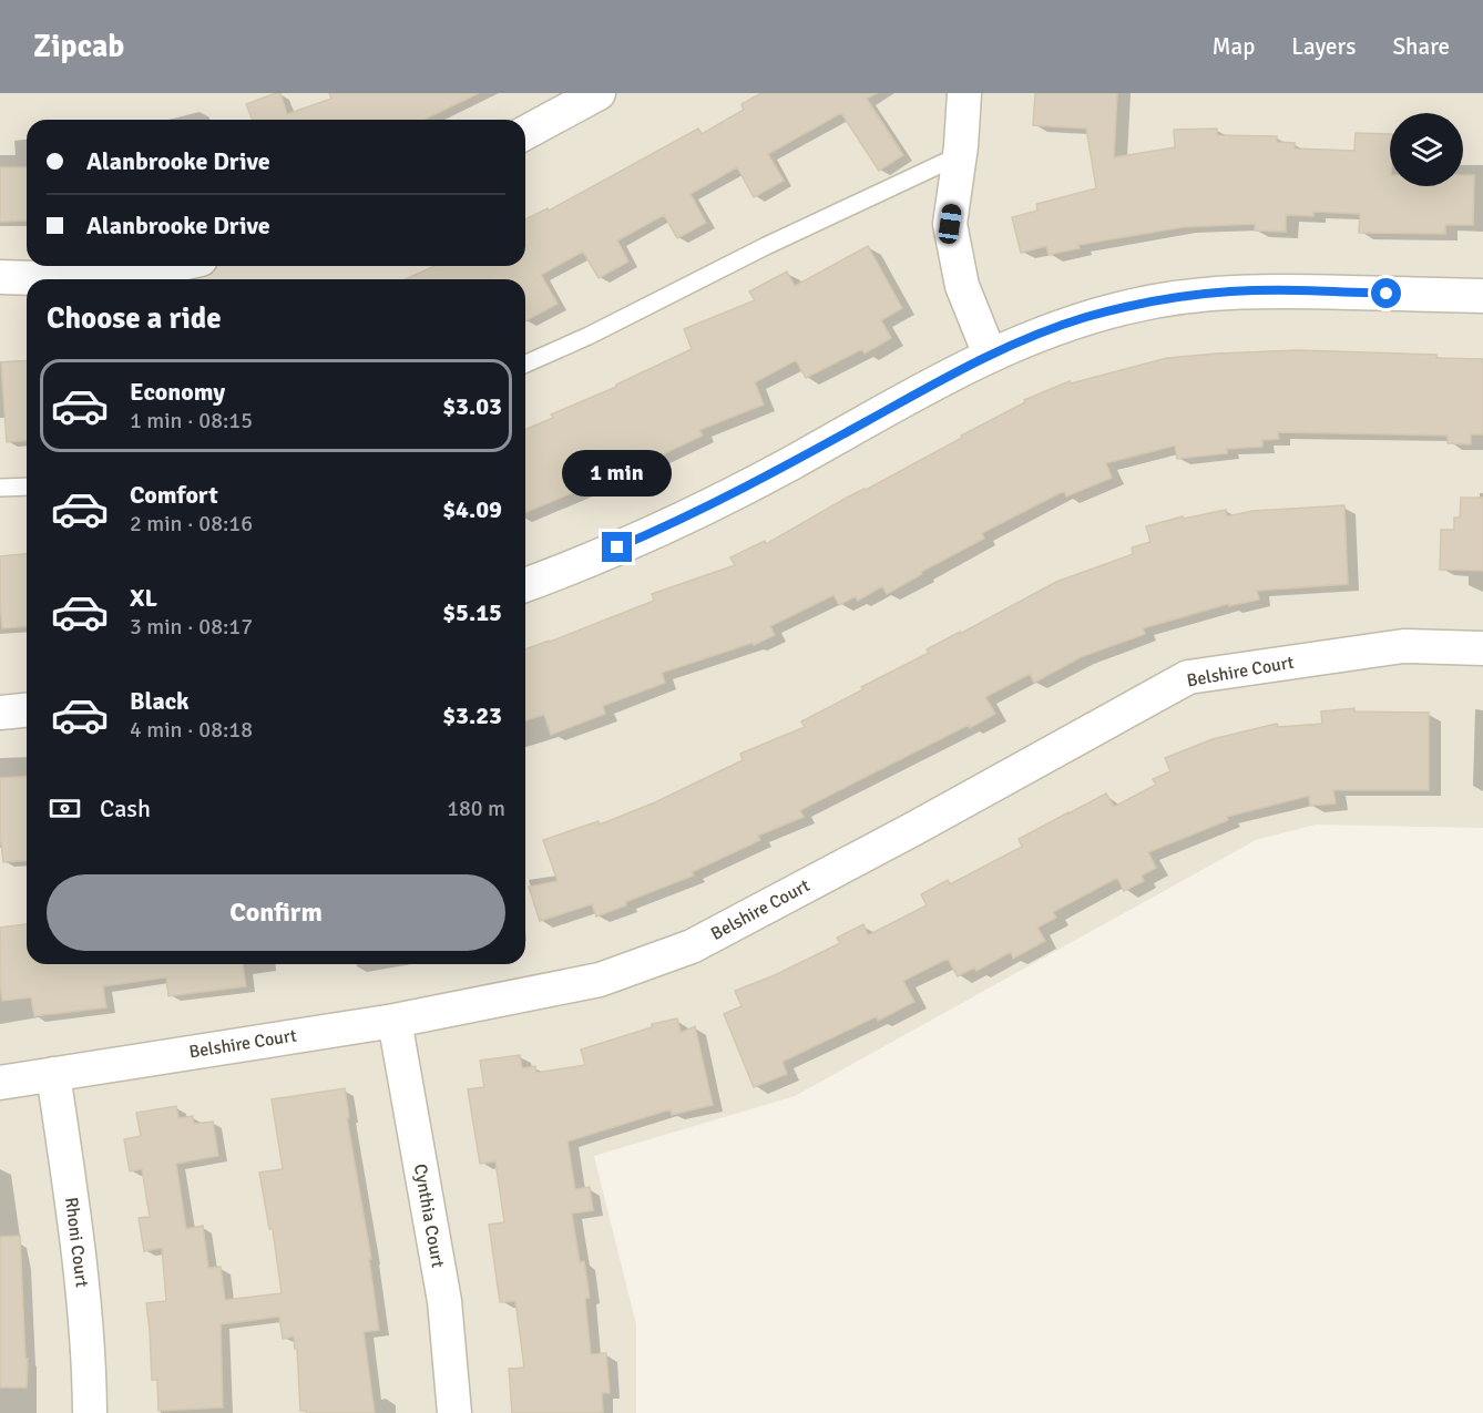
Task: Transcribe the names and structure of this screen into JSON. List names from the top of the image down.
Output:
{
  "streets": {
    "street": ["Belshire Court", "Cynthia Court", "Rhoni Court"]
  },
  "crossings": [
    ["Belshire Court", "Cynthia Court"],
    ["Belshire Court", "Rhoni Court"]
  ],
  "page": {
    "header": "Zipcab",
    "nav": ["Map", "Layers", "Share"],
    "banner": ["Alanbrooke Drive", "Alanbrooke Drive"],
    "heading": "Choose a ride",
    "list": [
      {
        "name": "Economy",
        "note": "1 min · 08:15",
        "value": "$3.03"
      },
      {
        "name": "Comfort",
        "note": "2 min · 08:16",
        "value": "$4.09"
      },
      {
        "name": "XL",
        "note": "3 min · 08:17",
        "value": "$5.15"
      },
      {
        "name": "Black",
        "note": "4 min · 08:18",
        "value": "$3.23"
      }
    ],
    "bubble": "1 min",
    "pay": ["Cash", "180 m"],
    "buttons": "Confirm"
  }
}
